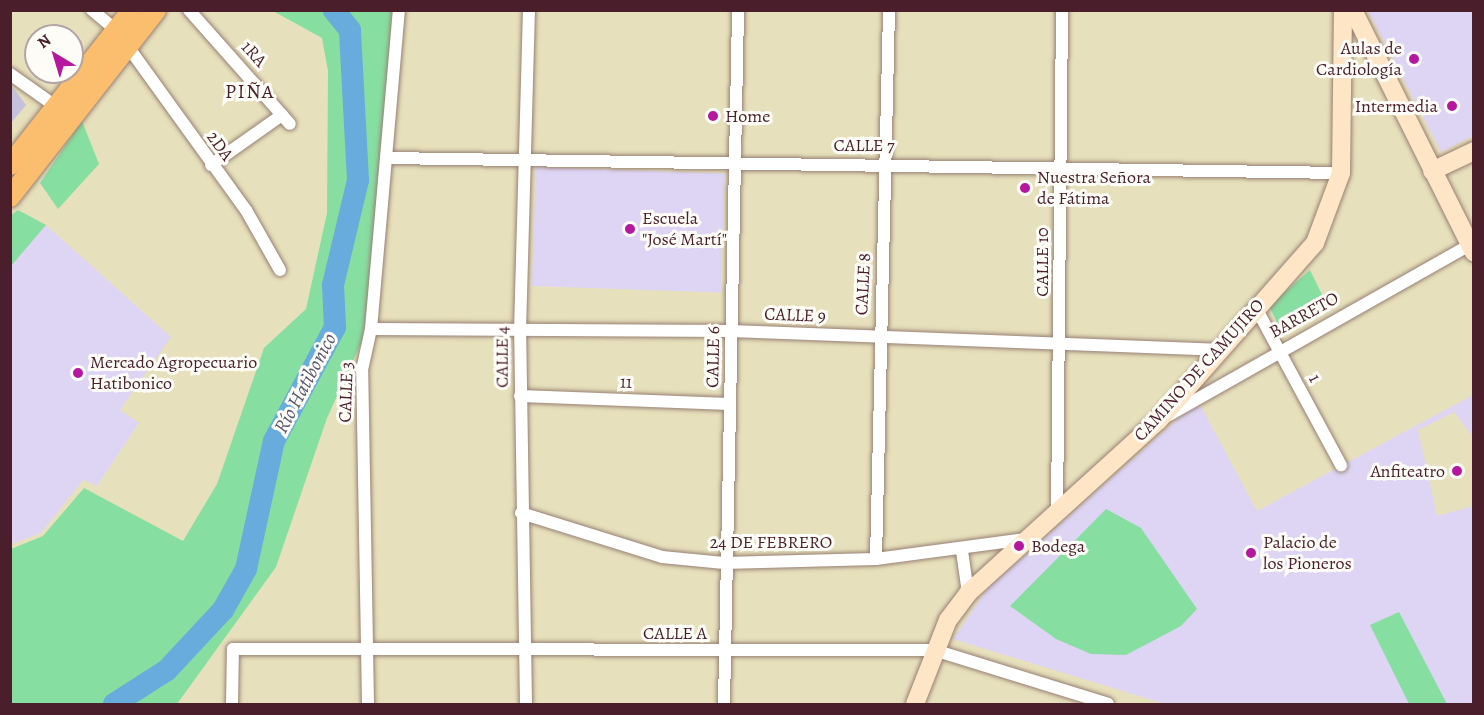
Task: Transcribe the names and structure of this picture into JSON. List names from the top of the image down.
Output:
{
  "streets": {
    "street": [
      "1RA",
      "CALLE 7",
      "2DA",
      "CALLE 10",
      "CALLE 8",
      "CALLE 9",
      "BARRETO",
      "CALLE 4",
      "CALLE 6",
      "CAMINO DE CAMUJIRO",
      "1",
      "11",
      "CALLE 3",
      "24 DE FEBRERO",
      "CALLE A"
    ]
  },
  "crossings": [
    ["1RA", "2DA"],
    ["CALLE 7", "CALLE 10"],
    ["CALLE 7", "CALLE 8"],
    ["CALLE 7", "CALLE 4"],
    ["CALLE 7", "CALLE 6"],
    ["CALLE 7", "CAMINO DE CAMUJIRO"],
    ["CALLE 7", "CALLE 3"],
    ["CALLE 10", "CALLE 9"],
    ["CALLE 10", "CAMINO DE CAMUJIRO"],
    ["CALLE 8", "CALLE 9"],
    ["CALLE 8", "24 DE FEBRERO"],
    ["CALLE 9", "CALLE 4"],
    ["CALLE 9", "CALLE 6"],
    ["CALLE 9", "CAMINO DE CAMUJIRO"],
    ["CALLE 9", "CALLE 3"],
    ["BARRETO", "CAMINO DE CAMUJIRO"],
    ["BARRETO", "1"],
    ["CALLE 4", "11"],
    ["CALLE 4", "24 DE FEBRERO"],
    ["CALLE 4", "CALLE A"],
    ["CALLE 6", "11"],
    ["CALLE 6", "24 DE FEBRERO"],
    ["CALLE 6", "CALLE A"],
    ["CAMINO DE CAMUJIRO", "1"],
    ["CAMINO DE CAMUJIRO", "24 DE FEBRERO"],
    ["CAMINO DE CAMUJIRO", "CALLE A"],
    ["CALLE 3", "CALLE A"]
  ],
  "districts": ["PIÑA"],
  "water": ["Río Hatibonico"],
  "places": [
    "Aulas de Cardiología",
    "Intermedia",
    "Home",
    "Nuestra Señora de Fátima",
    "Escuela \"José Martí\"",
    "Mercado Agropecuario Hatibonico",
    "Anfiteatro",
    "Bodega",
    "Palacio de los Pioneros"
  ],
  "north": "top left"
}
